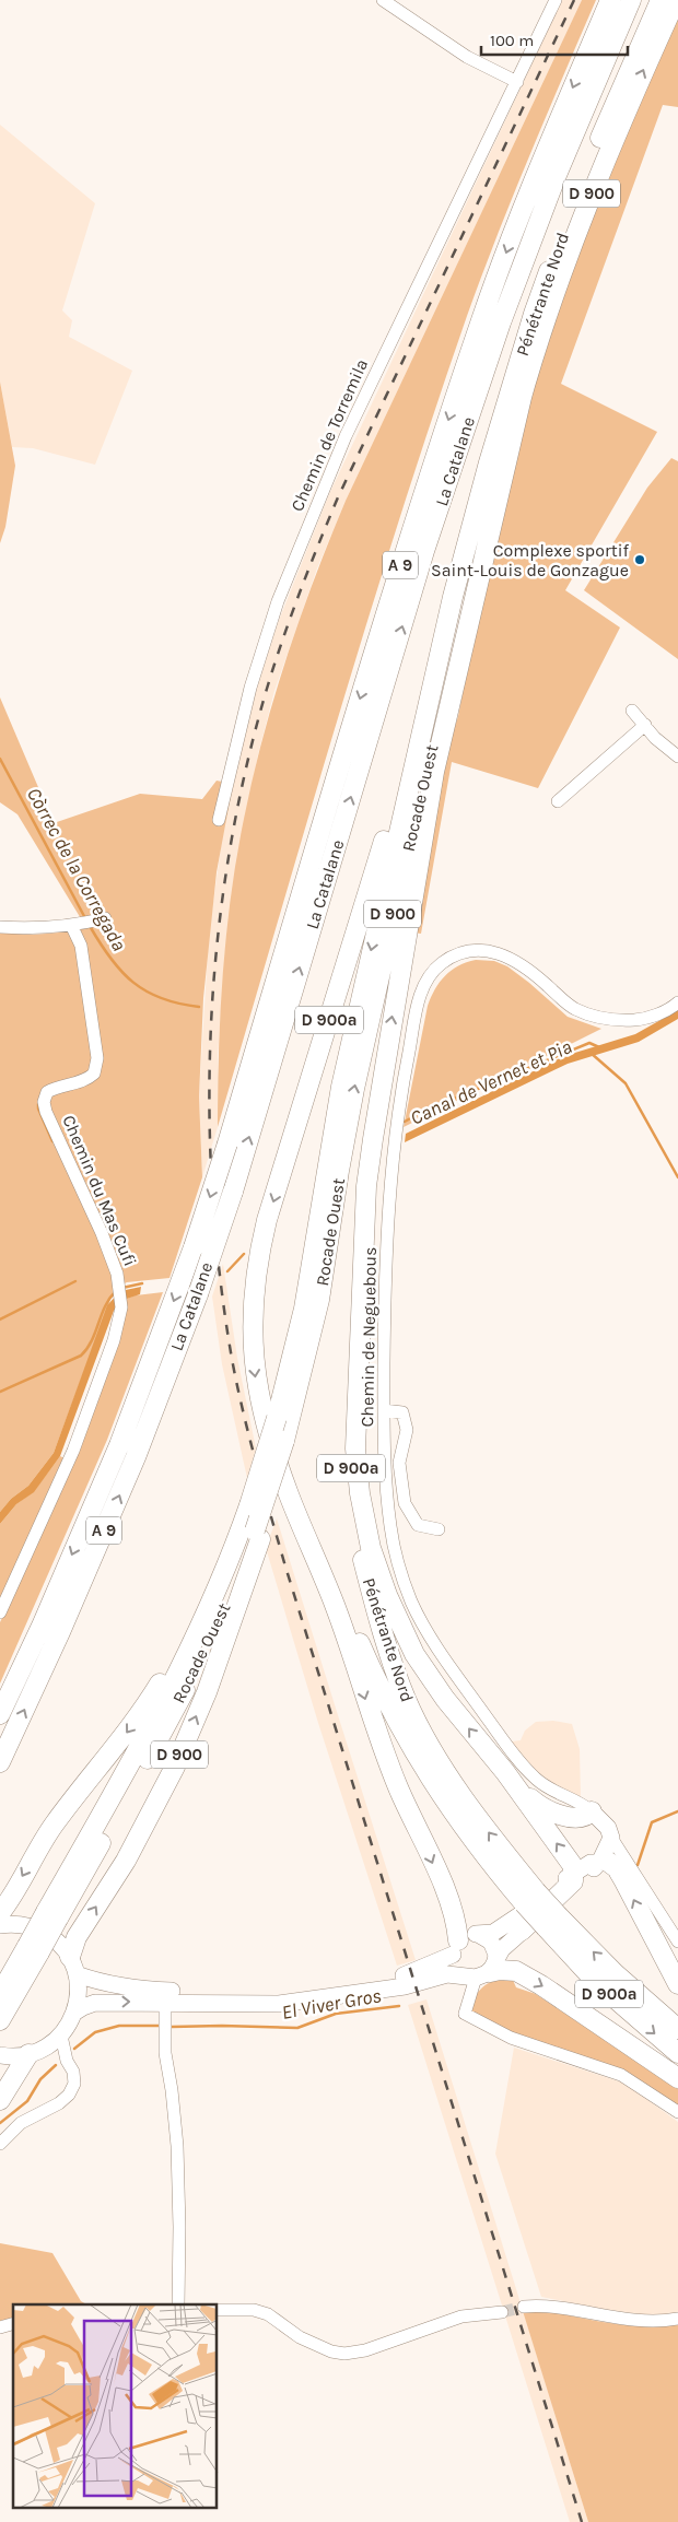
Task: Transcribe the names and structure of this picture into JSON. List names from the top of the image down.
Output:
{
  "streets": {
    "highway": [
      "D 900",
      "Pénétrante Nord",
      "La Catalane",
      "A 9",
      "Rocade Ouest",
      "D 900a"
    ],
    "street": ["Chemin de Torremila", "Chemin du Mas Cufi", "Chemin de Neguebous"]
  },
  "crossings": [
    ["D 900", "Rocade Ouest"],
    ["Pénétrante Nord", "Rocade Ouest"],
    ["Pénétrante Nord", "D 900a"],
    ["Rocade Ouest", "D 900a"]
  ],
  "water": ["Còrrec de la Corregada", "Canal de Vernet et Pia", "El Viver Gros"],
  "places": ["Complexe sportif Saint-Louis de Gonzague"],
  "scale_bar": "100 m"
}
